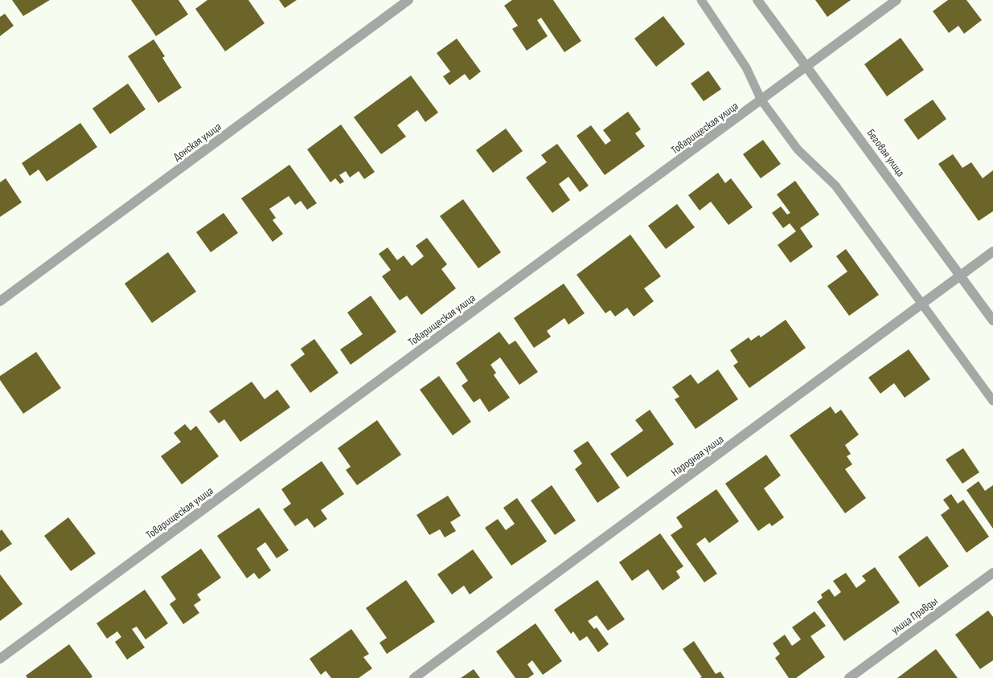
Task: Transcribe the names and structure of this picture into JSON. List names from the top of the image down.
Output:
{
  "streets": {
    "street": [
      "Товарищеская улица",
      "Донская улица",
      "Беговая улица",
      "Народная улица",
      "улица Правды"
    ]
  },
  "crossings": [
    ["Товарищеская улица", "Беговая улица"],
    ["Беговая улица", "Народная улица"]
  ]
}
